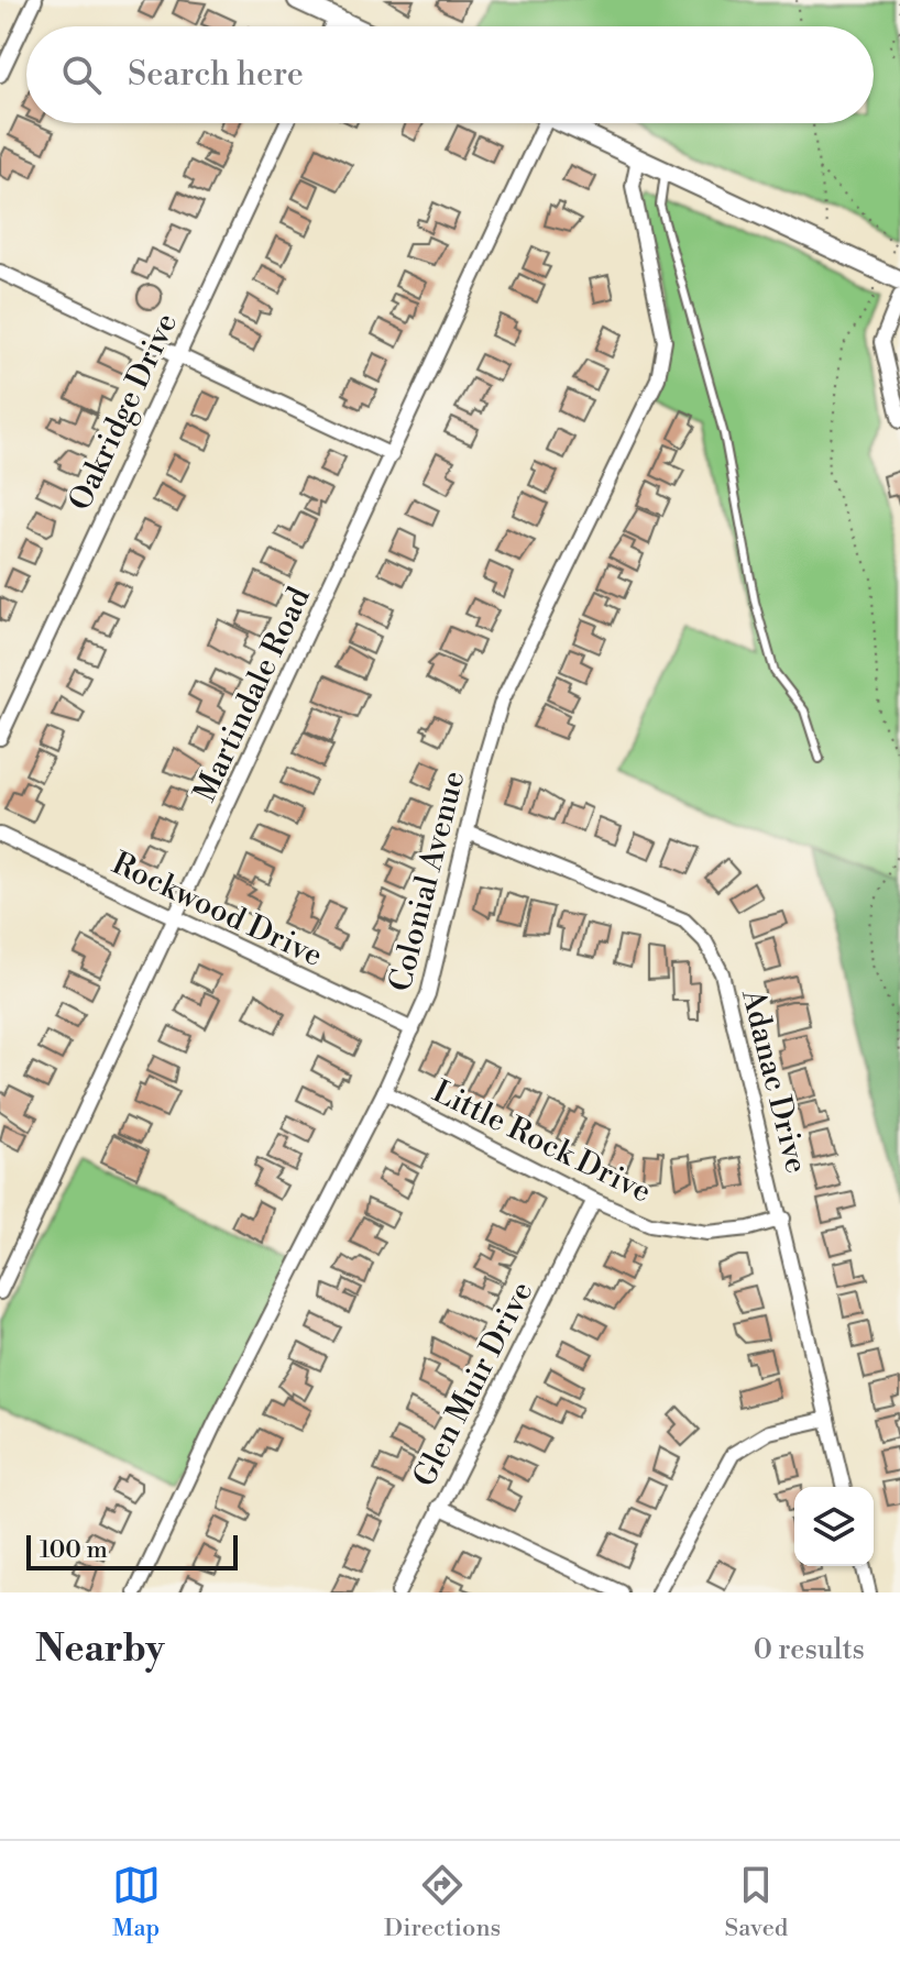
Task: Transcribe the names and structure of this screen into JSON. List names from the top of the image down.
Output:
{
  "streets": {
    "street": [
      "Oakridge Drive",
      "Martindale Road",
      "Colonial Avenue",
      "Rockwood Drive",
      "Adanac Drive",
      "Little Rock Drive",
      "Glen Muir Drive"
    ]
  },
  "crossings": [
    ["Martindale Road", "Rockwood Drive"],
    ["Colonial Avenue", "Rockwood Drive"],
    ["Colonial Avenue", "Adanac Drive"],
    ["Colonial Avenue", "Little Rock Drive"],
    ["Adanac Drive", "Little Rock Drive"],
    ["Little Rock Drive", "Glen Muir Drive"]
  ],
  "scale_bar": "100 m",
  "page": {
    "search": "Search here",
    "scale": "100 m",
    "heading": ["Nearby", "0 results"],
    "nav": ["Map", "Directions", "Saved"]
  }
}
